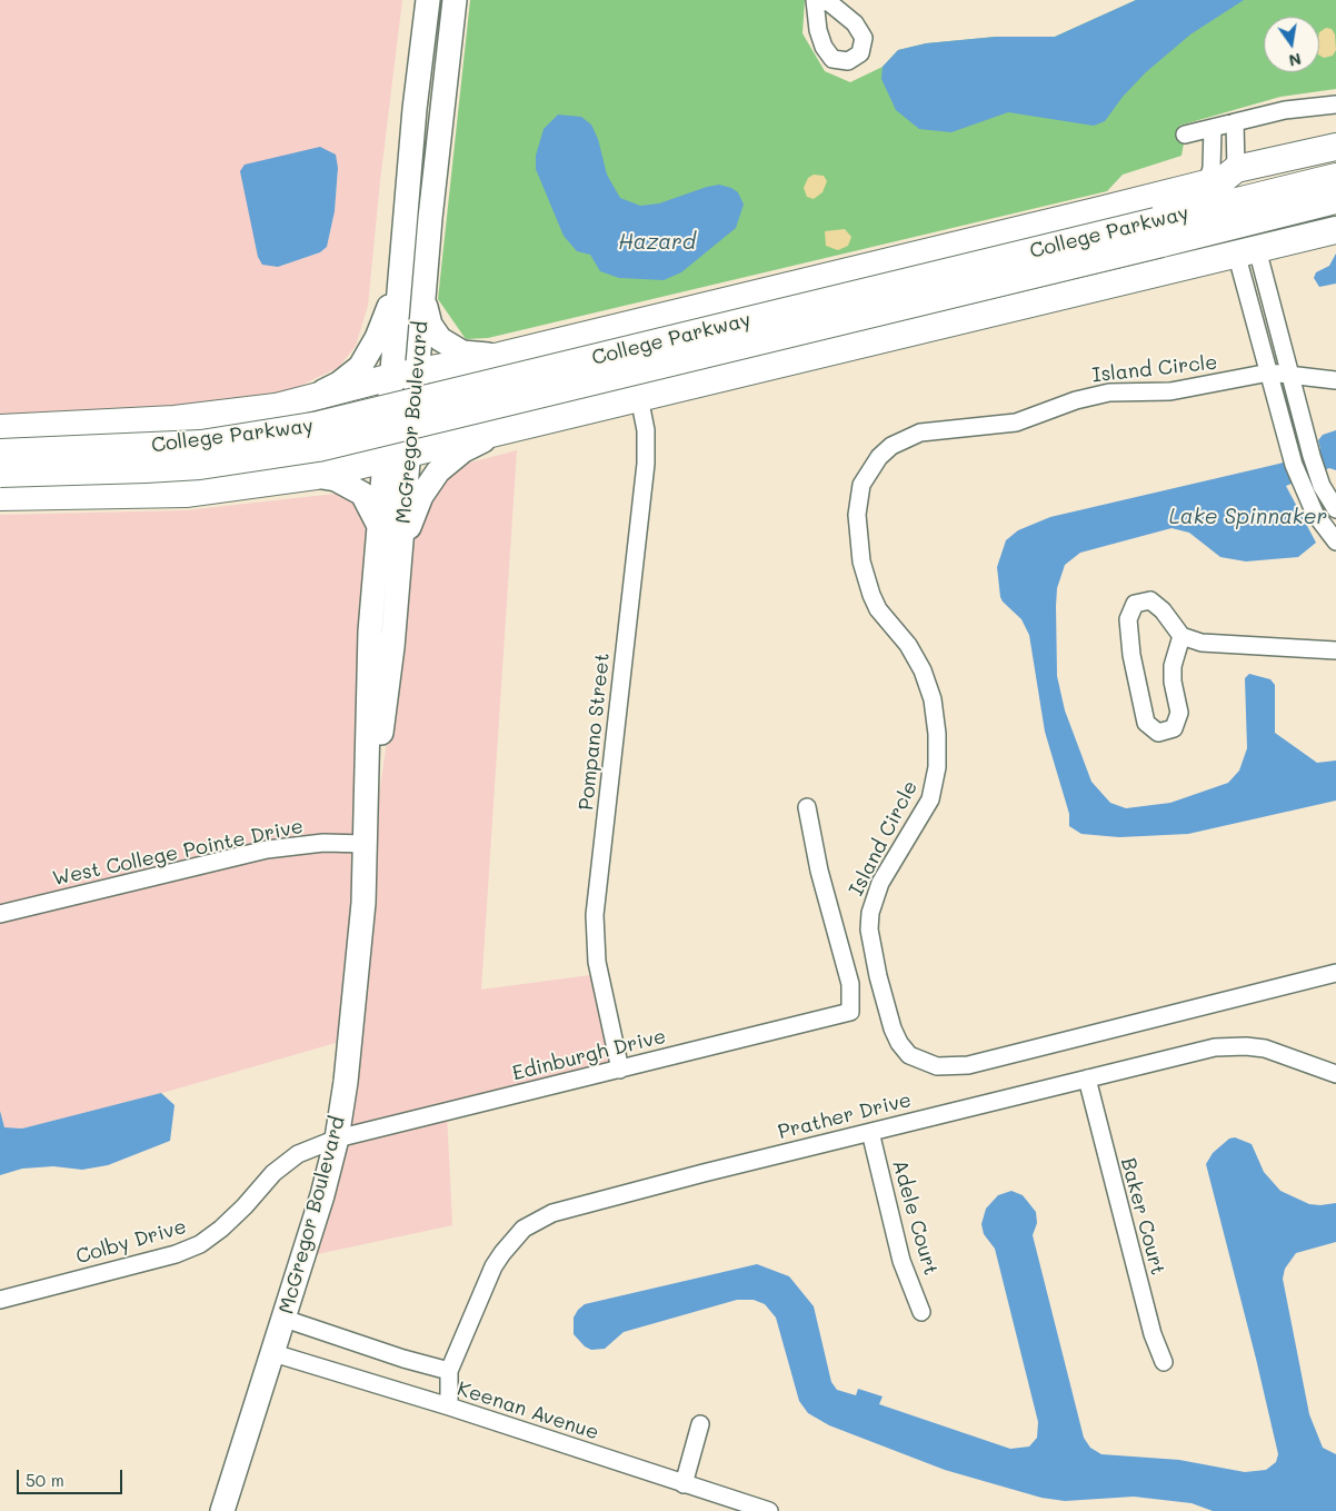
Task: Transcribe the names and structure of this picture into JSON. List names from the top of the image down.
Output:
{
  "streets": {
    "main road": ["College Parkway", "McGregor Boulevard"],
    "street": [
      "Island Circle",
      "Pompano Street",
      "West College Pointe Drive",
      "Edinburgh Drive",
      "Prather Drive",
      "Baker Court",
      "Adele Court",
      "Colby Drive",
      "Keenan Avenue"
    ]
  },
  "crossings": [
    ["McGregor Boulevard", "West College Pointe Drive"],
    ["McGregor Boulevard", "Edinburgh Drive"],
    ["McGregor Boulevard", "Colby Drive"],
    ["McGregor Boulevard", "Keenan Avenue"],
    ["Pompano Street", "Edinburgh Drive"],
    ["Edinburgh Drive", "Colby Drive"],
    ["Prather Drive", "Baker Court"],
    ["Prather Drive", "Adele Court"],
    ["Prather Drive", "Keenan Avenue"]
  ],
  "water": ["Hazard", "Lake Spinnaker"],
  "scale_bar": "50 m",
  "north": "bottom"
}
